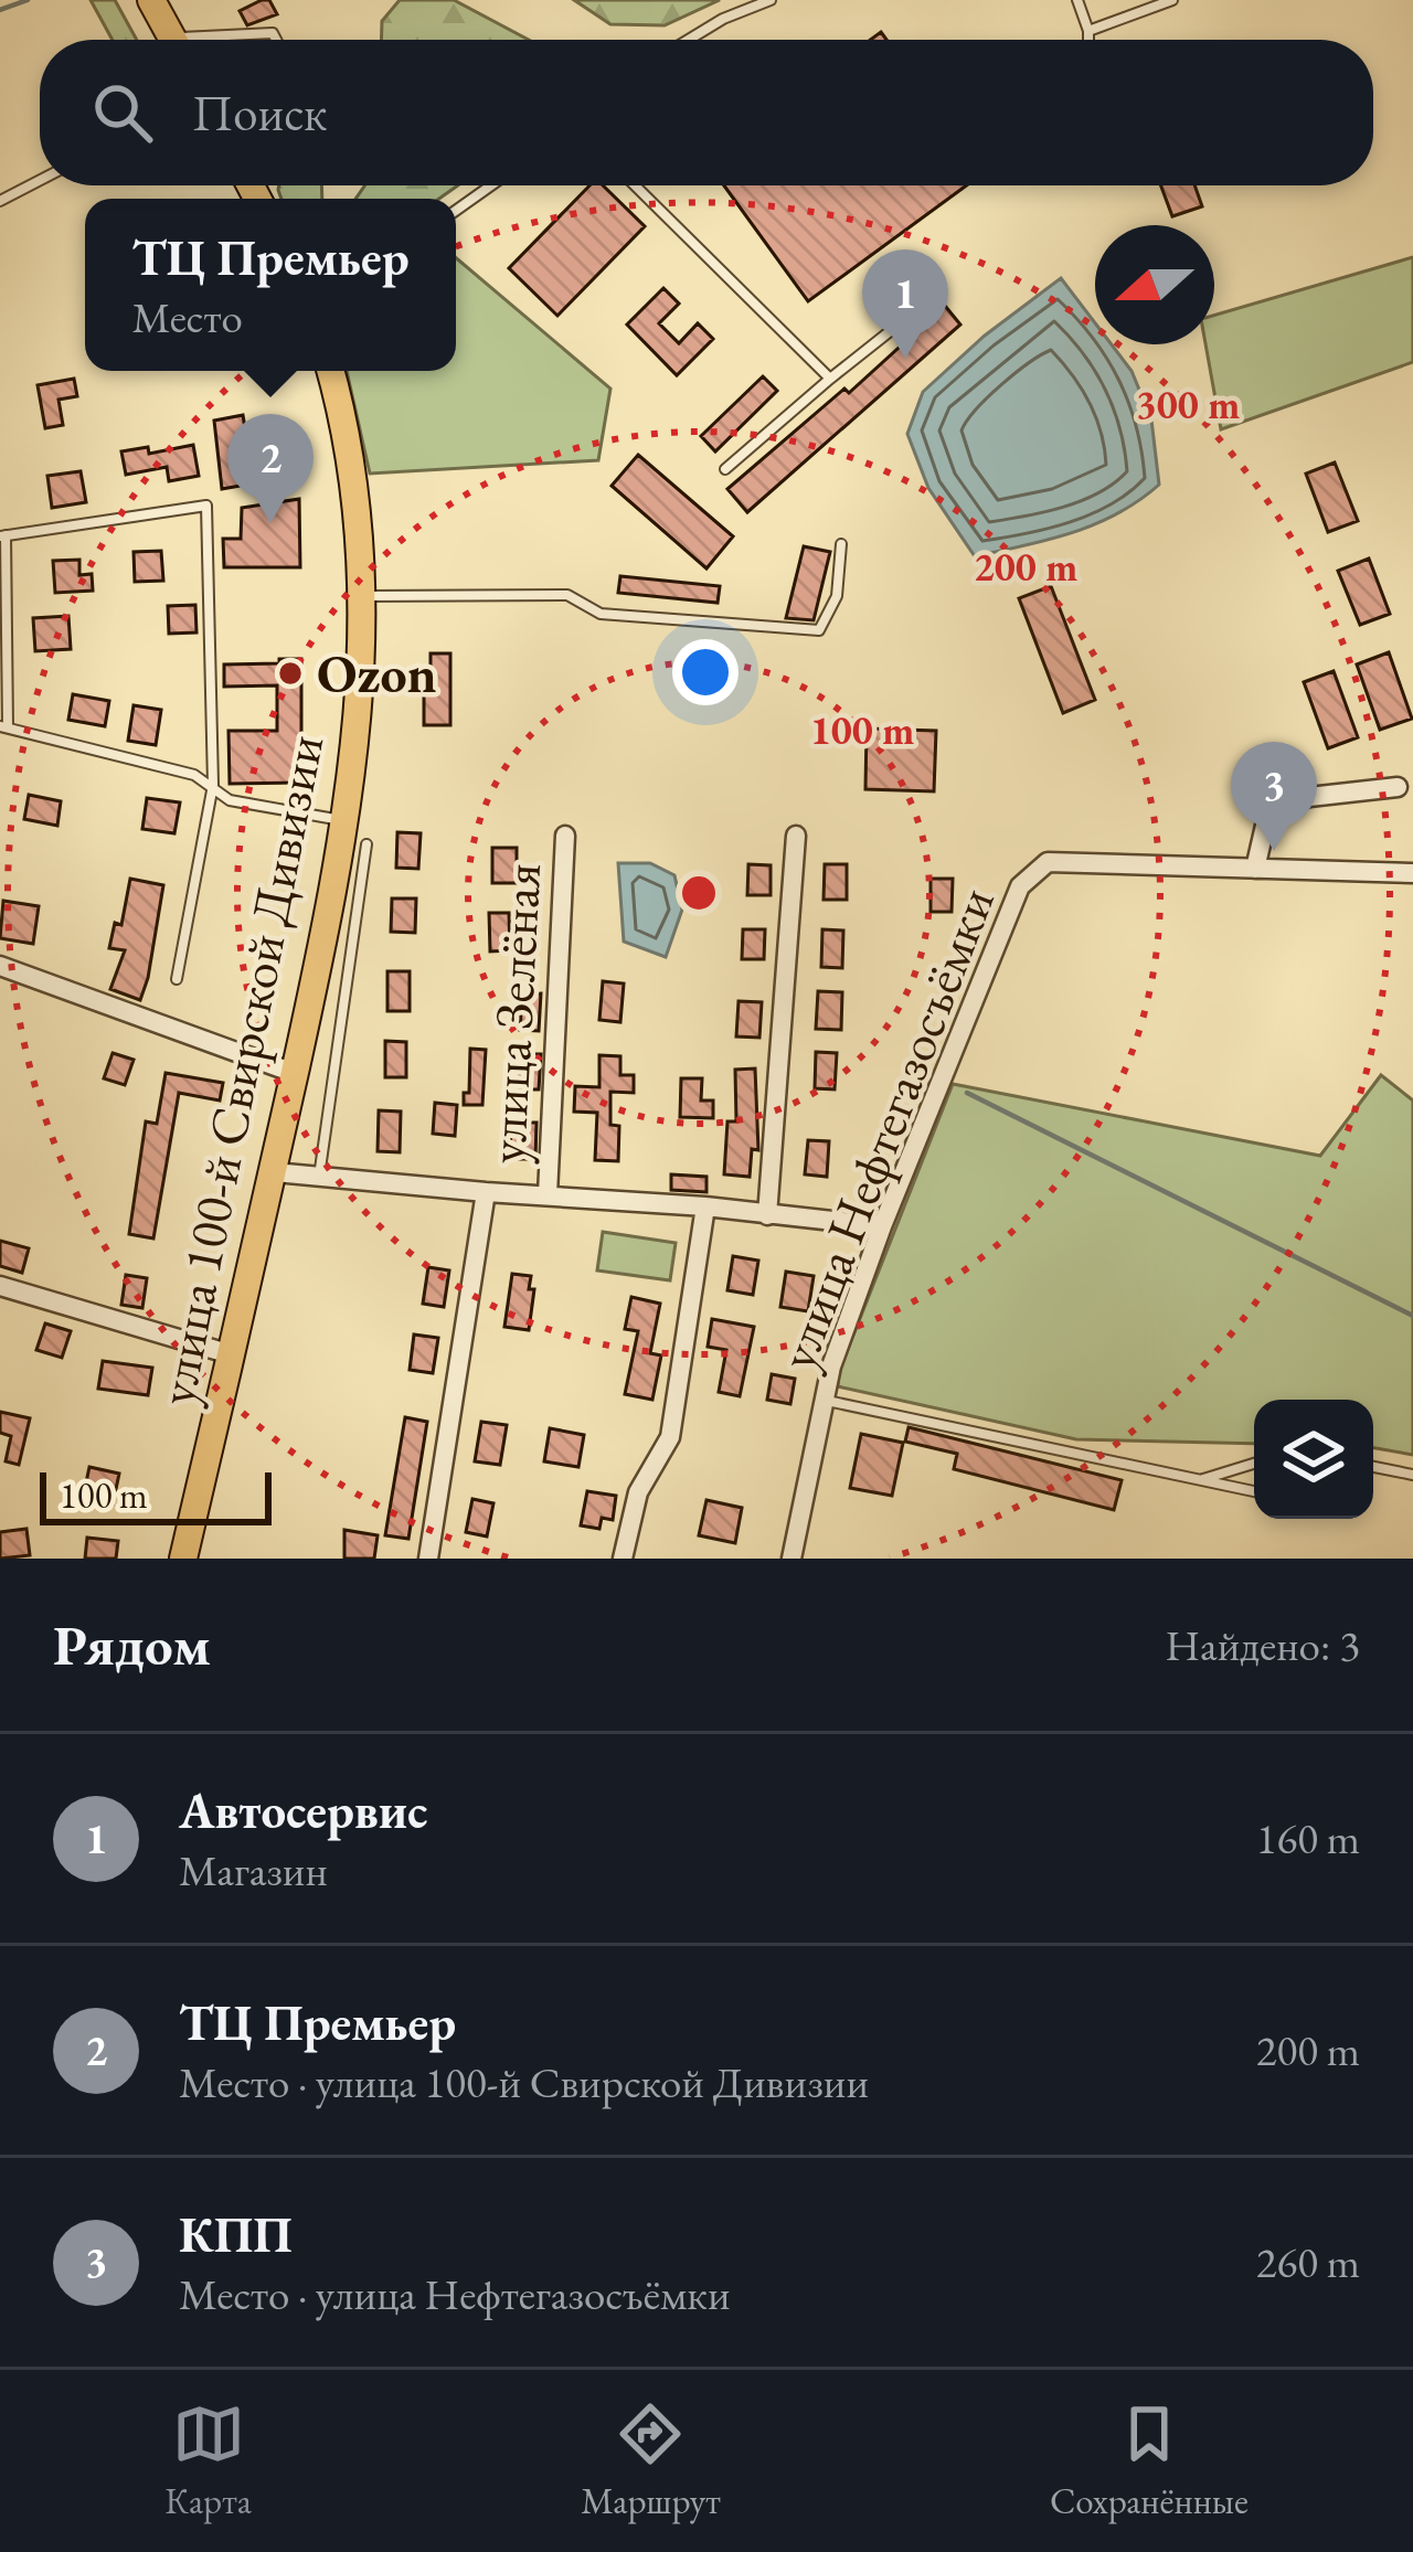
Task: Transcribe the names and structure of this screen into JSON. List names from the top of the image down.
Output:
{
  "streets": {
    "main road": ["улица 100-й Свирской Дивизии"],
    "street": ["улица Зелёная", "улица Нефтегазосъёмки"]
  },
  "places": ["Ozon"],
  "scale_bar": "100 m",
  "north": "left",
  "page": {
    "search": "Поиск",
    "popup": ["ТЦ Премьер", "Место"],
    "pins": ["1", "2", "3"],
    "scale": "100 m",
    "heading": ["Рядом", "Найдено: 3"],
    "list": [
      {
        "mark": "1",
        "name": "Автосервис",
        "note": "Магазин",
        "value": "160 m"
      },
      {
        "mark": "2",
        "name": "ТЦ Премьер",
        "note": "Место · улица 100-й Свирской Дивизии",
        "value": "200 m"
      },
      {
        "mark": "3",
        "name": "КПП",
        "note": "Место · улица Нефтегазосъёмки",
        "value": "260 m"
      }
    ],
    "nav": ["Карта", "Маршрут", "Сохранённые"]
  },
  "rings": ["300 m", "200 m", "100 m"]
}
